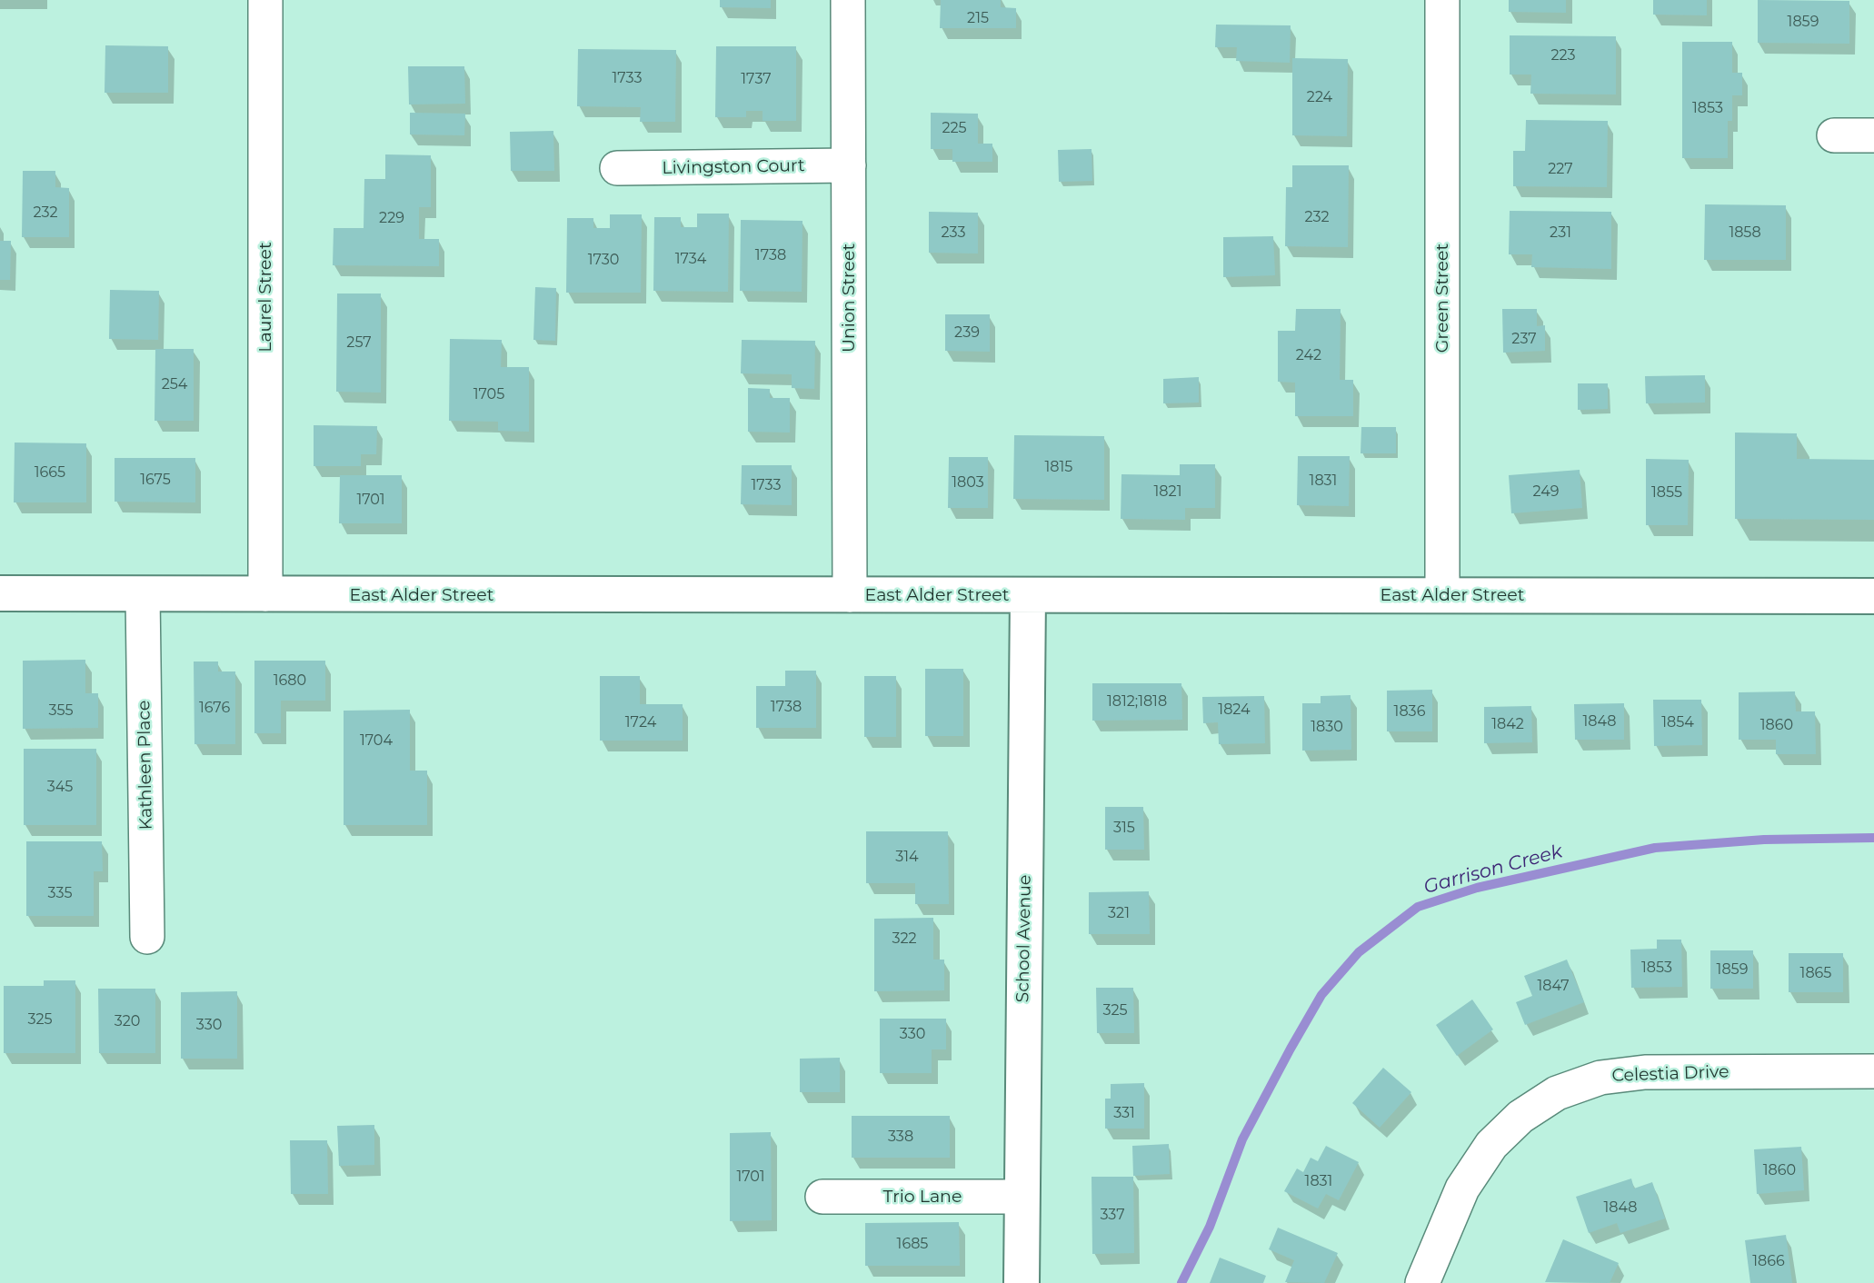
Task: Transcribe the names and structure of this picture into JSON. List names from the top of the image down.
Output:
{
  "streets": {
    "main road": ["East Alder Street", "School Avenue"],
    "street": [
      "Livingston Court",
      "Laurel Street",
      "Union Street",
      "Green Street",
      "Kathleen Place",
      "Celestia Drive",
      "Trio Lane"
    ]
  },
  "crossings": [
    ["Livingston Court", "Union Street"],
    ["Laurel Street", "East Alder Street"],
    ["Union Street", "East Alder Street"],
    ["Green Street", "East Alder Street"],
    ["East Alder Street", "Kathleen Place"],
    ["East Alder Street", "School Avenue"],
    ["School Avenue", "Trio Lane"]
  ],
  "water": ["Garrison Creek"],
  "house_numbers": [
    "215",
    "1859",
    "223",
    "1733",
    "1737",
    "224",
    "1853",
    "225",
    "227",
    "232",
    "232",
    "229",
    "233",
    "231",
    "1858",
    "1738",
    "1734",
    "1730",
    "239",
    "237",
    "257",
    "242",
    "254",
    "1705",
    "1815",
    "1665",
    "1675",
    "1831",
    "1803",
    "1733",
    "1821",
    "249",
    "1855",
    "1701",
    "1680",
    "1812;1818",
    "1738",
    "1676",
    "1824",
    "355",
    "1836",
    "1848",
    "1724",
    "1854",
    "1842",
    "1860",
    "1830",
    "1704",
    "345",
    "315",
    "314",
    "335",
    "321",
    "322",
    "1853",
    "1859",
    "1865",
    "1847",
    "325",
    "325",
    "320",
    "330",
    "330",
    "331",
    "338",
    "1860",
    "1701",
    "1831",
    "1848",
    "337",
    "1685",
    "1866"
  ]
}
